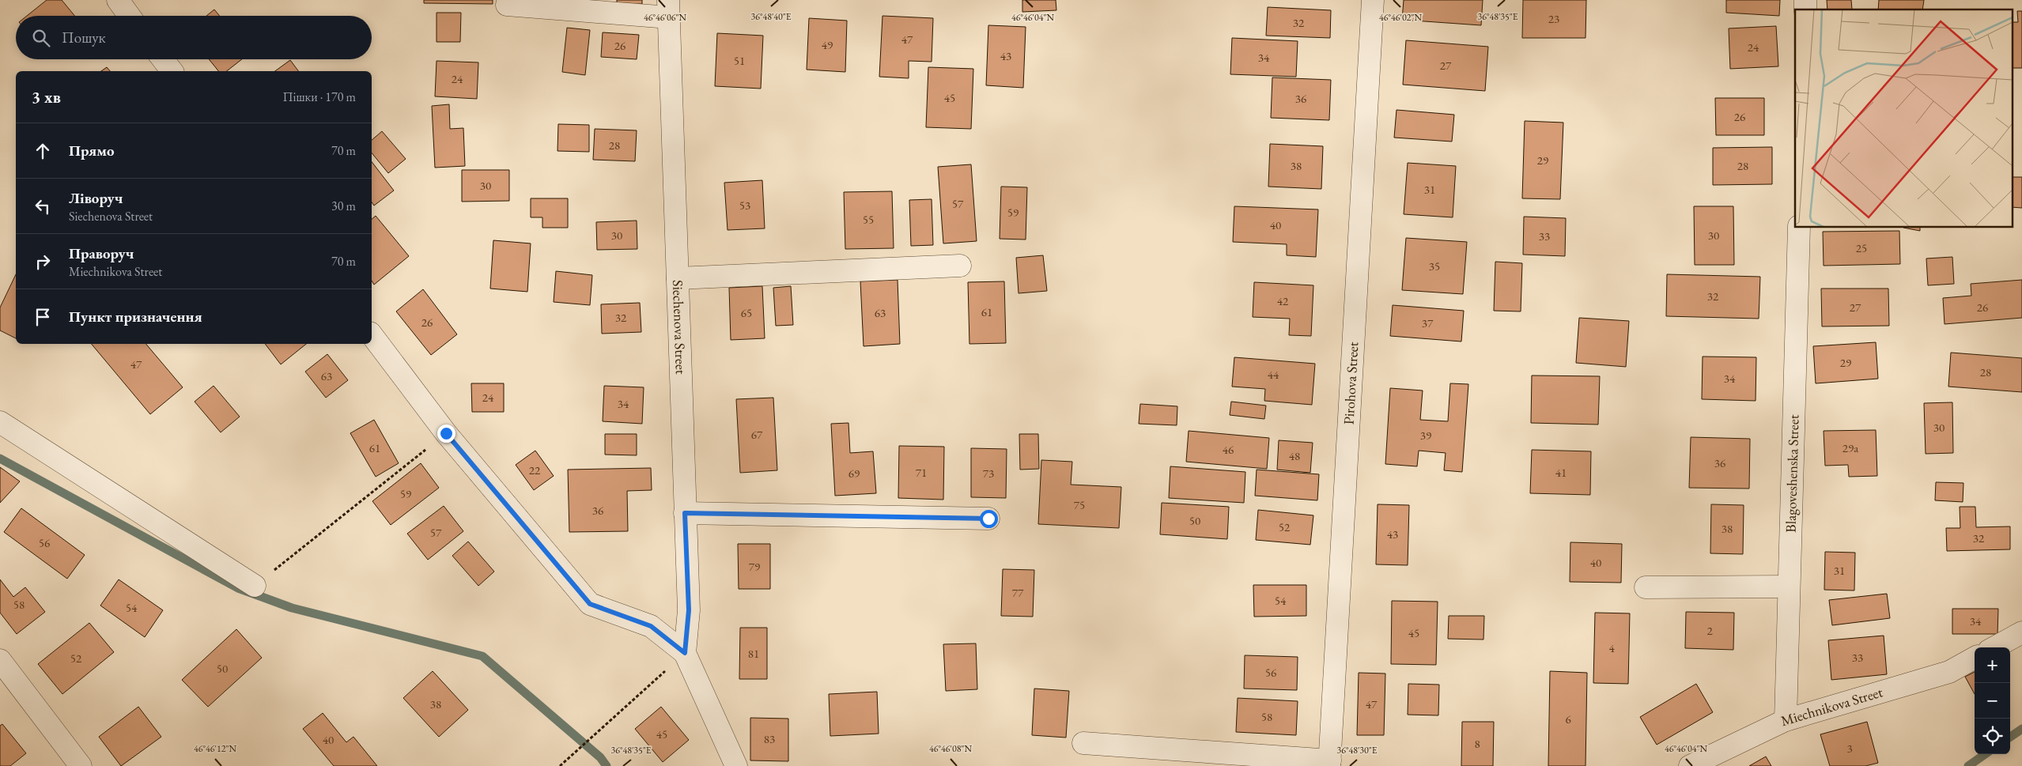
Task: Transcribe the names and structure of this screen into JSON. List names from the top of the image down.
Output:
{
  "streets": {
    "street": [
      "Siechenova Street",
      "Pirohova Street",
      "Blagoveshenska Street",
      "Miechnikova Street"
    ]
  },
  "crossings": [
    ["Blagoveshenska Street", "Miechnikova Street"]
  ],
  "house_numbers": [
    "23",
    "32",
    "47",
    "49",
    "26",
    "24",
    "43",
    "34",
    "51",
    "27",
    "24",
    "45",
    "36",
    "26",
    "28",
    "29",
    "38",
    "28",
    "30",
    "31",
    "57",
    "53",
    "59",
    "55",
    "40",
    "30",
    "30",
    "33",
    "25",
    "35",
    "32",
    "42",
    "27",
    "26",
    "61",
    "65",
    "63",
    "32",
    "26",
    "37",
    "29",
    "47",
    "28",
    "44",
    "63",
    "34",
    "24",
    "34",
    "30",
    "67",
    "39",
    "61",
    "29а",
    "46",
    "48",
    "36",
    "22",
    "71",
    "41",
    "69",
    "73",
    "59",
    "75",
    "36",
    "50",
    "52",
    "38",
    "57",
    "43",
    "32",
    "56",
    "40",
    "79",
    "31",
    "77",
    "54",
    "58",
    "54",
    "34",
    "2",
    "45",
    "4",
    "81",
    "33",
    "52",
    "50",
    "56",
    "38",
    "47",
    "58",
    "6",
    "45",
    "83",
    "40",
    "8",
    "3"
  ],
  "page": {
    "search": "Пошук",
    "heading": ["3 хв", "Пішки · 170 m"],
    "list": [
      ["Прямо", "70 m"],
      ["Ліворуч", "Siechenova Street", "30 m"],
      ["Праворуч", "Miechnikova Street", "70 m"],
      "Пункт призначення"
    ],
    "map_buttons": ["+", "−"]
  },
  "coordinates": [
    "36°48'40\"E",
    "36°48'35\"E",
    "46°46'06\"N",
    "46°46'04\"N",
    "46°46'02\"N",
    "46°46'12\"N",
    "46°46'08\"N",
    "36°48'30\"E"
  ]
}
